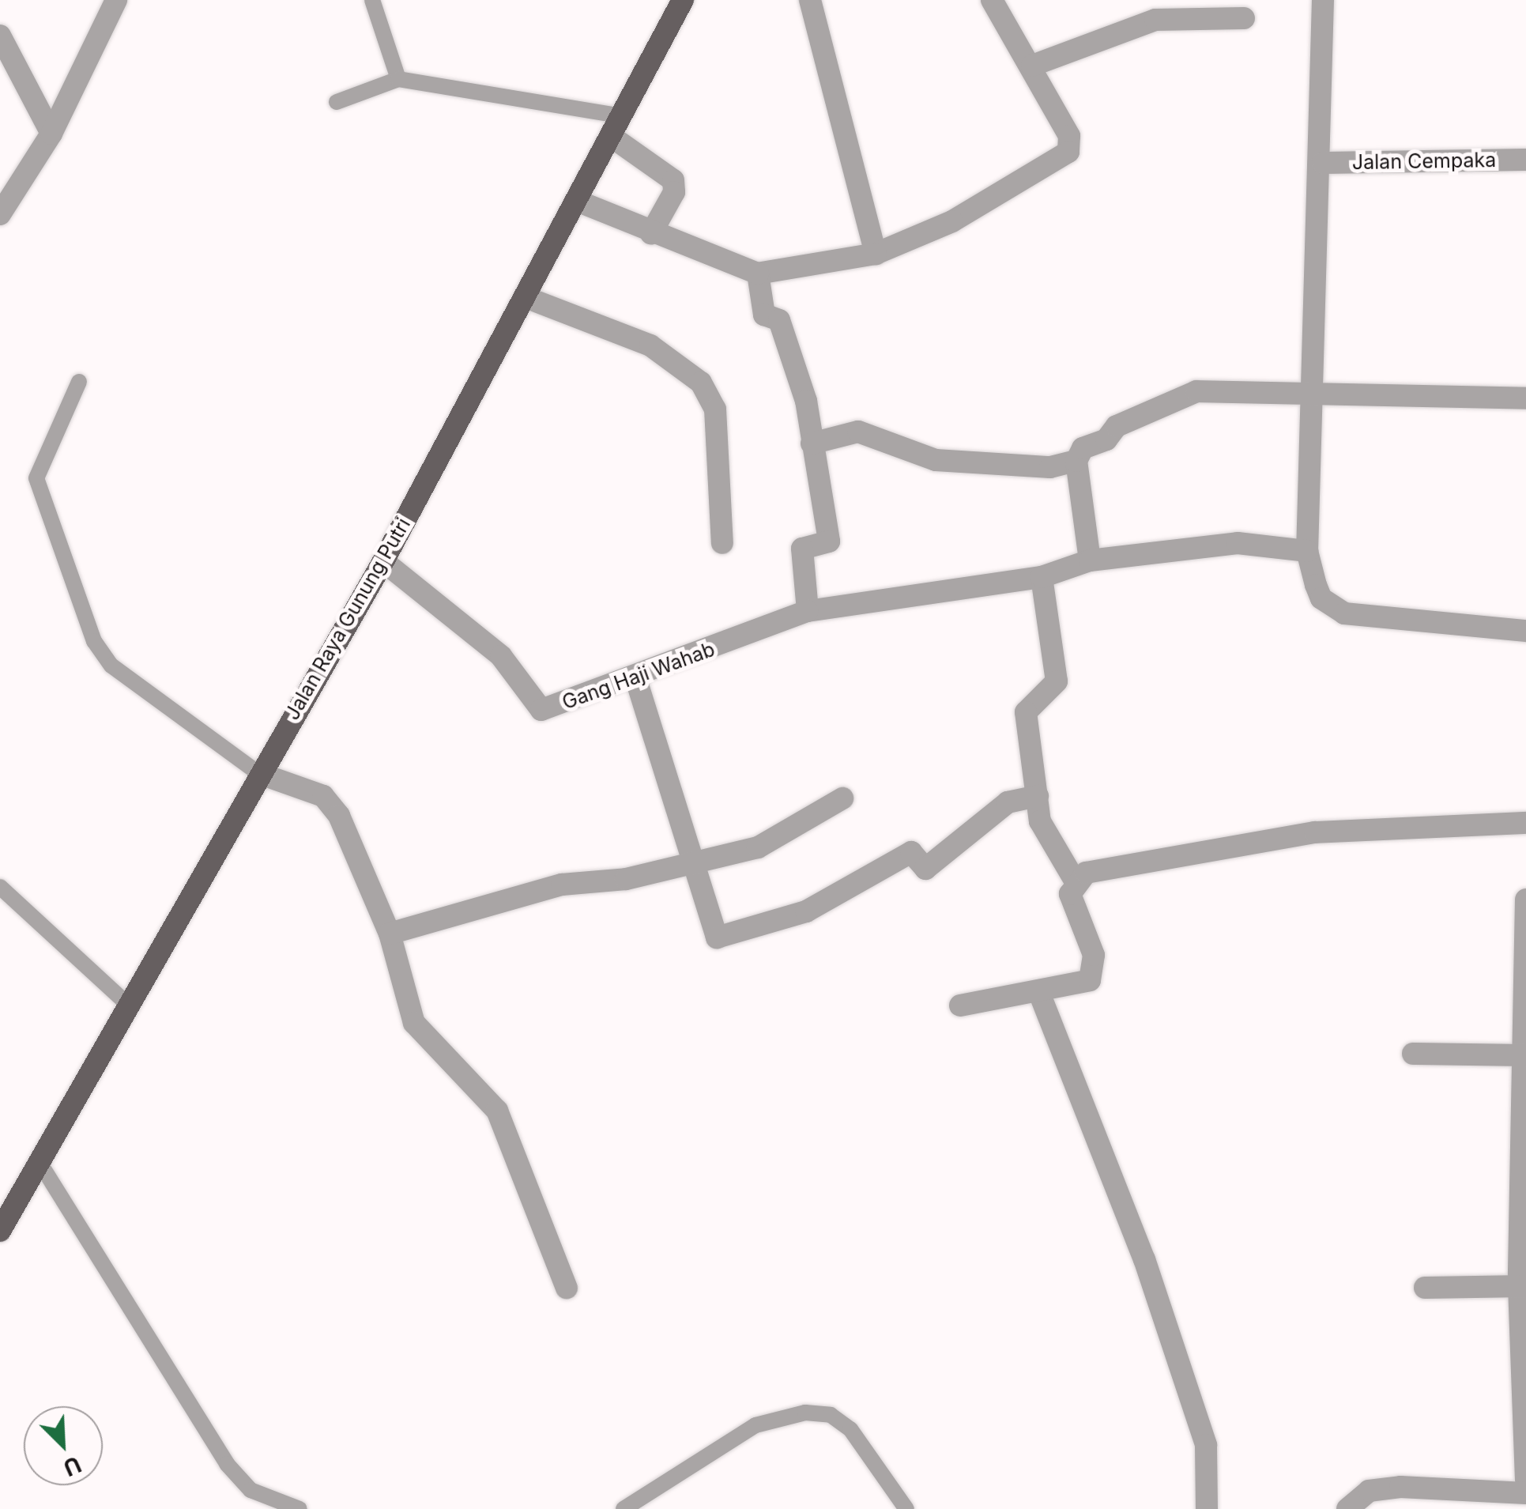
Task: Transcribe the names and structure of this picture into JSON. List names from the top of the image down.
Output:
{
  "streets": {
    "main road": ["Jalan Raya Gunung Putri"],
    "street": ["Jalan Cempaka", "Gang Haji Wahab"]
  },
  "crossings": [
    ["Jalan Raya Gunung Putri", "Gang Haji Wahab"]
  ],
  "north": "bottom right"
}
